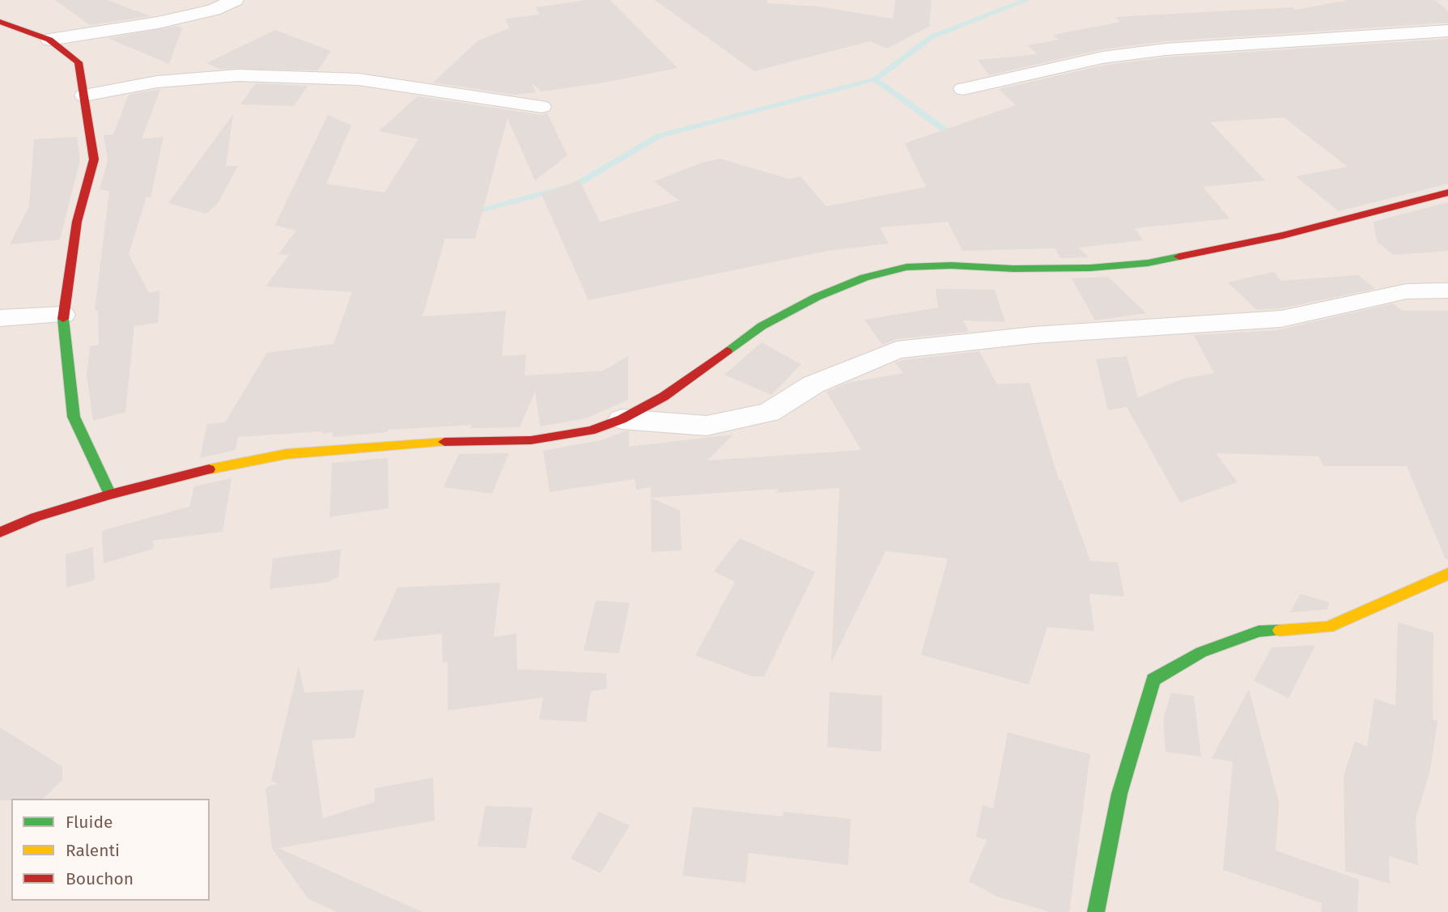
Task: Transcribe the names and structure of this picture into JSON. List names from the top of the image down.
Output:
{
  "legend": ["Fluide", "Ralenti", "Bouchon"]
}
